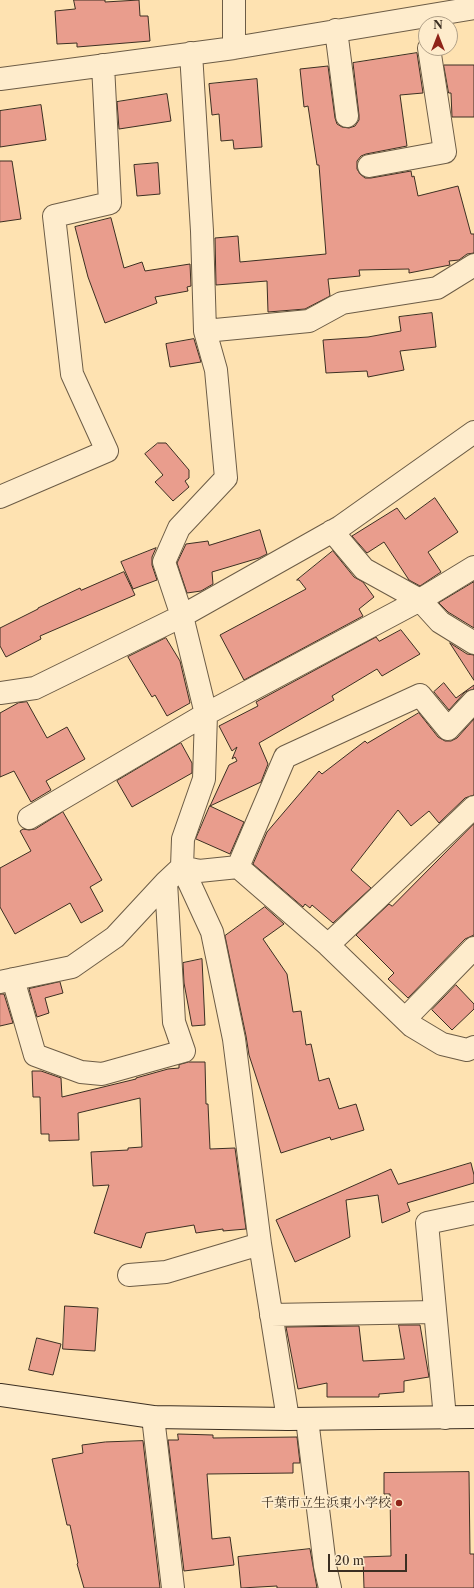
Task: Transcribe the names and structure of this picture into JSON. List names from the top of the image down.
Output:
{
  "places": ["千葉市立生浜東小学校"],
  "scale_bar": "20 m",
  "north": "top"
}
